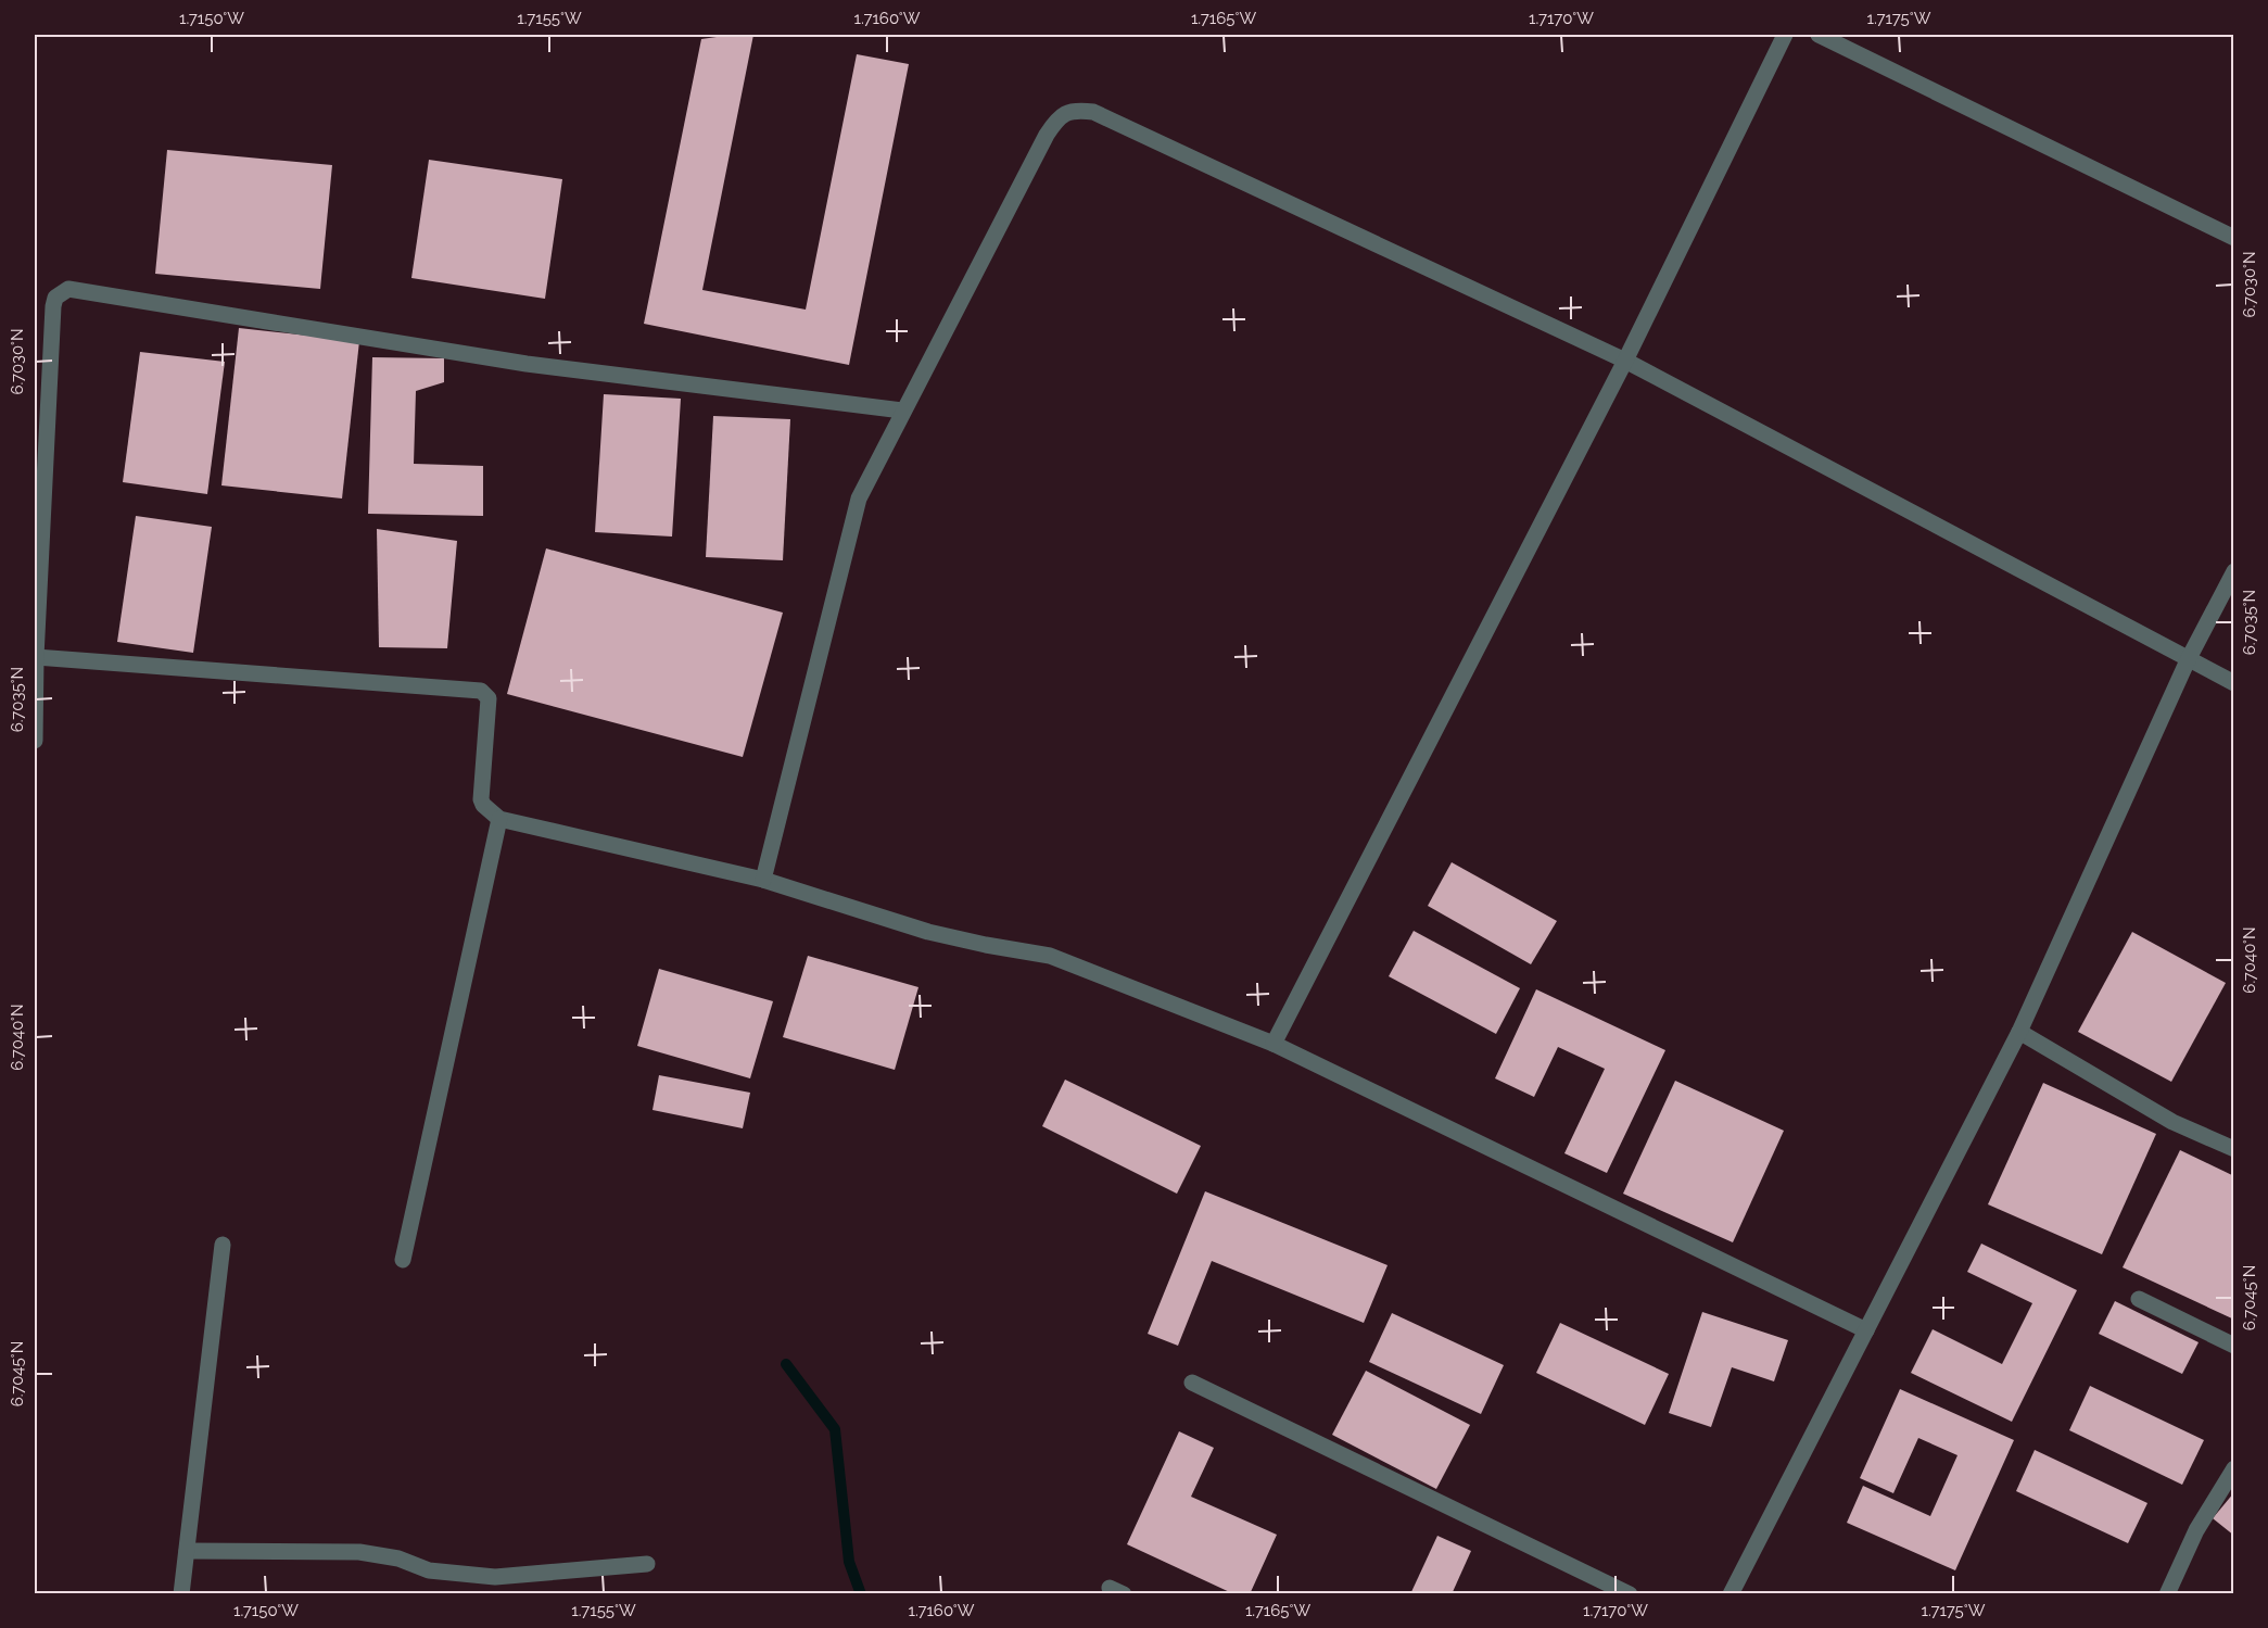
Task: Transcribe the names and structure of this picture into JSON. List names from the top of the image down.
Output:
{
  "coordinates": [
    "1.7150°W",
    "1.7155°W",
    "1.7160°W",
    "1.7165°W",
    "1.7170°W",
    "1.7175°W",
    "6.7030°N",
    "6.7035°N",
    "6.7040°N",
    "6.7045°N"
  ]
}
